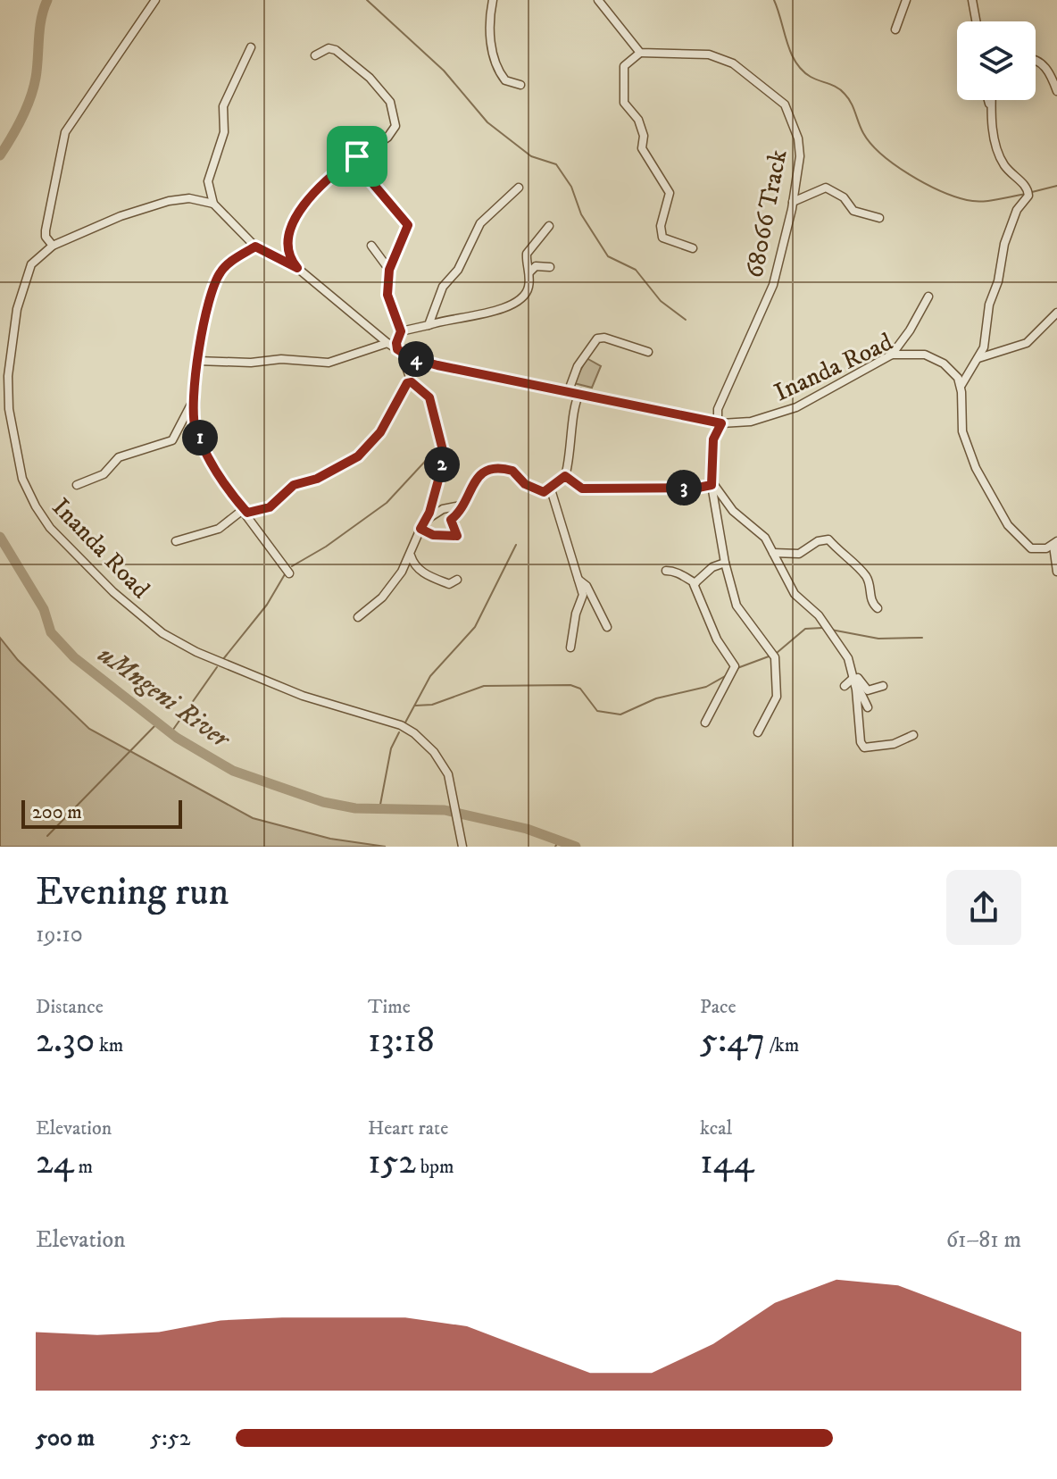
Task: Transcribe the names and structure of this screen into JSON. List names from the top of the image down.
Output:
{
  "streets": {
    "street": ["68066 Track", "Inanda Road"]
  },
  "crossings": [
    ["68066 Track", "Inanda Road"]
  ],
  "water": ["uMngeni River"],
  "scale_bar": "200 m",
  "page": {
    "pins": [
      "4",
      "1",
      "2",
      "3"
    ],
    "scale": "200 m",
    "heading": ["Evening run", "19:10"],
    "stats": [
      ["Distance", "2.30 km"],
      ["Time", "13:18"],
      ["Pace", "5:47 /km"],
      ["Elevation", "24 m"],
      ["Heart rate", "152 bpm"],
      ["kcal", "144"]
    ],
    "chart": ["Elevation", "61–81 m"],
    "list": [
      {
        "name": "500 m",
        "note": "5:52"
      }
    ]
  }
}
